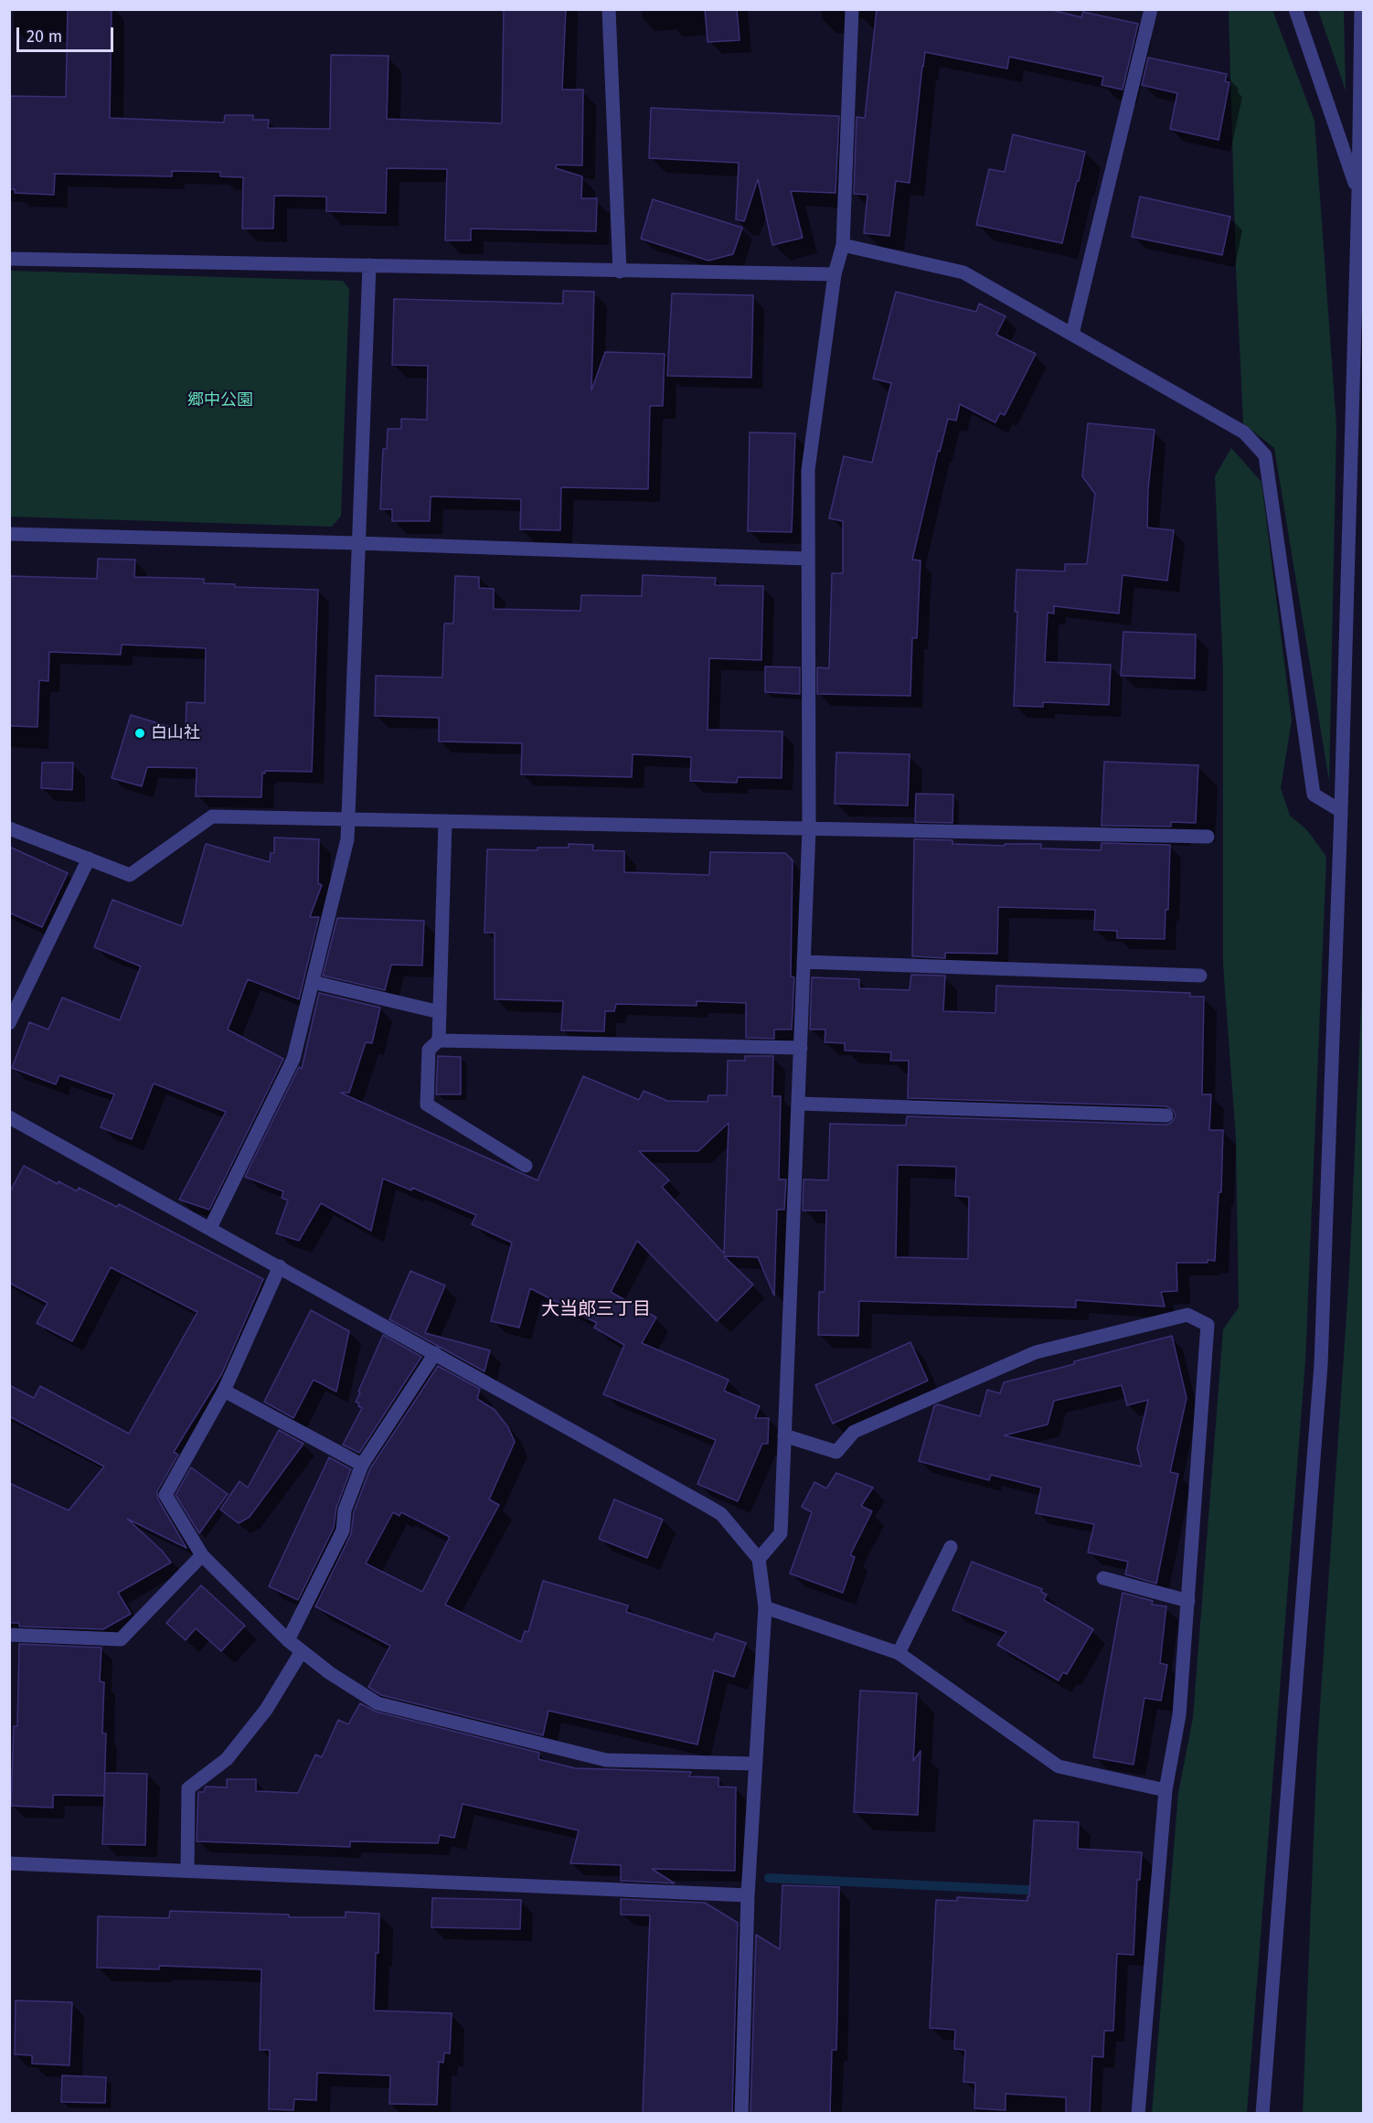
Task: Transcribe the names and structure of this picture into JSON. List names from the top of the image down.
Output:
{
  "districts": ["大当郎三丁目"],
  "parks": ["郷中公園"],
  "places": ["白山社"],
  "scale_bar": "20 m"
}
